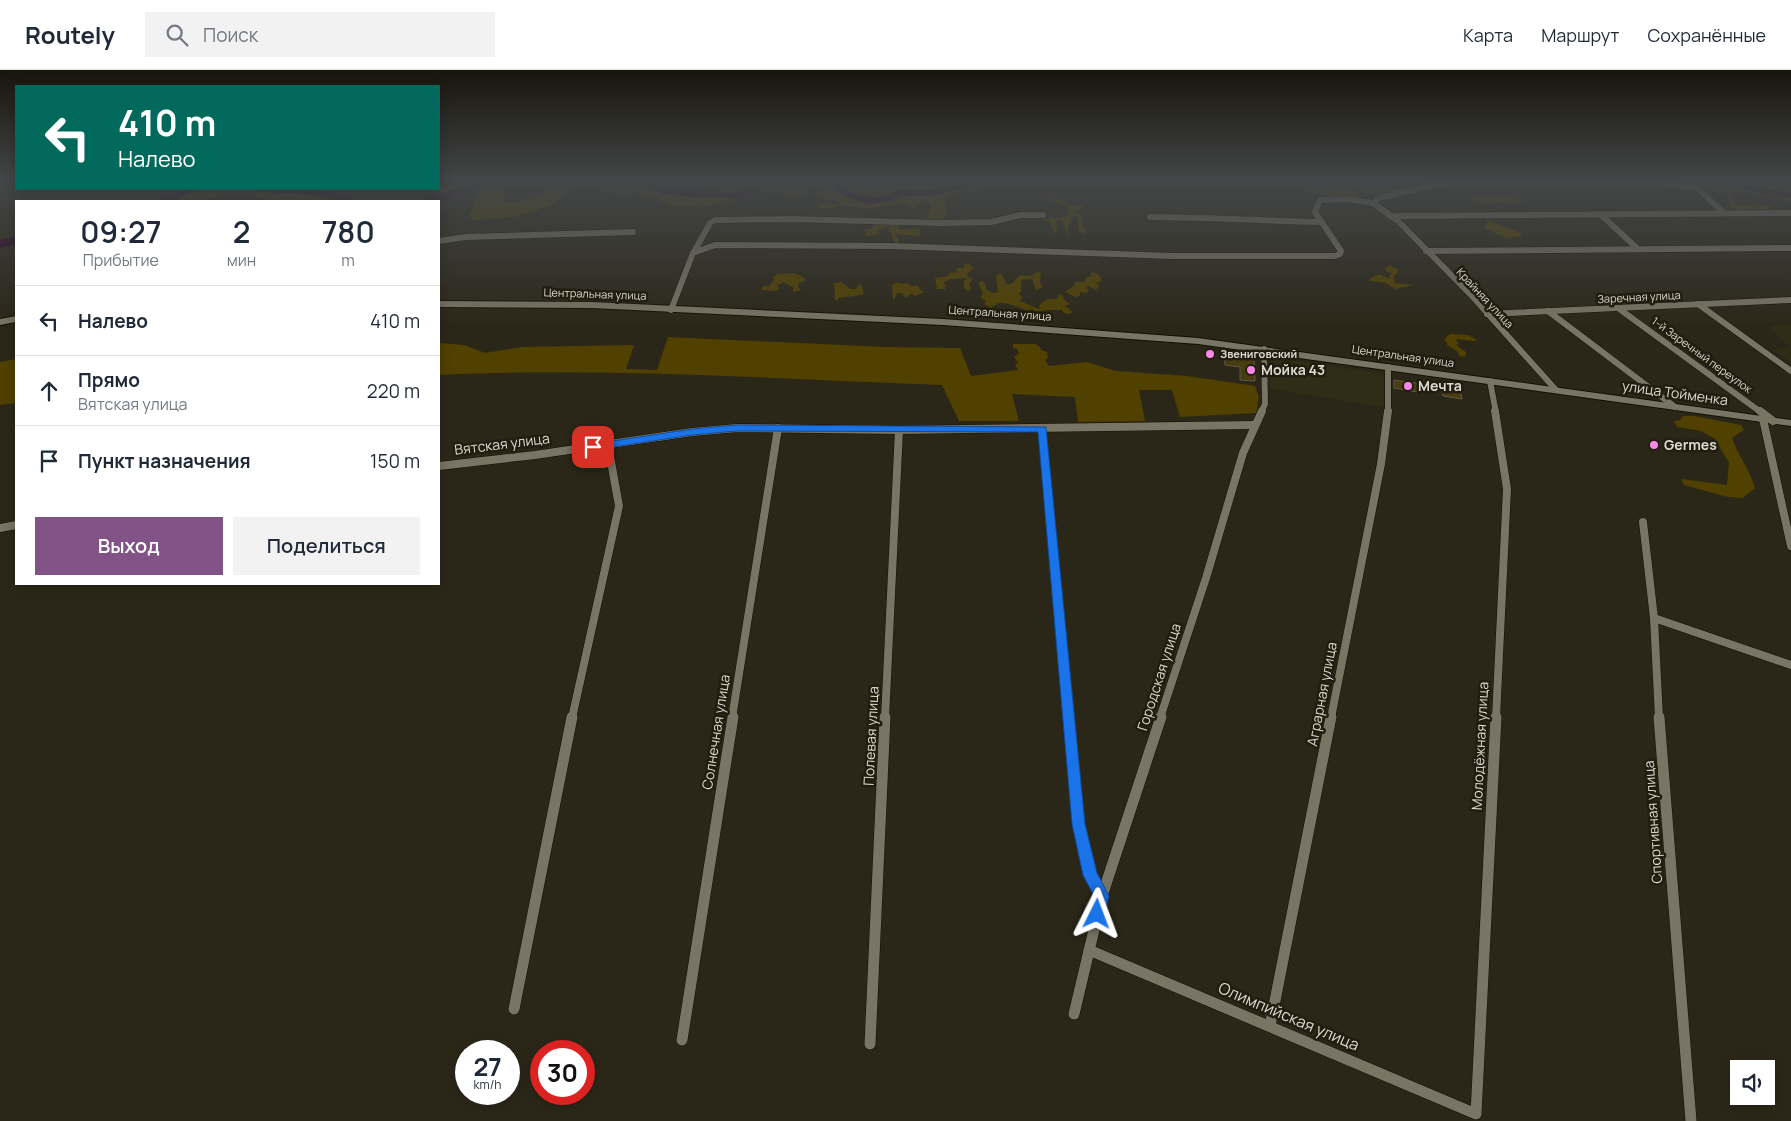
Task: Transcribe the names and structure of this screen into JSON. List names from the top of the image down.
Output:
{
  "streets": {
    "street": [
      "Центральная улица",
      "Заречная улица",
      "Крайняя улица",
      "1-й Заречный переулок",
      "улица Тойменка",
      "Вятская улица",
      "Городская улица",
      "Аграрная улица",
      "Солнечная улица",
      "Полевая улица",
      "Молодёжная улица",
      "Спортивная улица",
      "Олимпийская улица"
    ]
  },
  "crossings": [
    ["Центральная улица", "Крайняя улица"],
    ["Центральная улица", "улица Тойменка"],
    ["Центральная улица", "Городская улица"],
    ["Центральная улица", "Аграрная улица"],
    ["Центральная улица", "Молодёжная улица"],
    ["Заречная улица", "Крайняя улица"],
    ["Заречная улица", "1-й Заречный переулок"],
    ["Крайняя улица", "улица Тойменка"],
    ["1-й Заречный переулок", "улица Тойменка"],
    ["Вятская улица", "Городская улица"],
    ["Вятская улица", "Солнечная улица"],
    ["Вятская улица", "Полевая улица"],
    ["Городская улица", "Олимпийская улица"],
    ["Аграрная улица", "Олимпийская улица"],
    ["Молодёжная улица", "Олимпийская улица"]
  ],
  "places": [
    "Звениговский",
    "Мойка 43",
    "Мечта",
    "Germes"
  ],
  "page": {
    "header": "Routely",
    "search": "Поиск",
    "nav": ["Карта", "Маршрут", "Сохранённые"],
    "turn": ["410 m", "Налево"],
    "eta": [
      "09:27",
      "Прибытие",
      "2",
      "мин",
      "780",
      "m"
    ],
    "list": [
      {
        "name": "Налево",
        "value": "410 m"
      },
      {
        "name": "Прямо",
        "note": "Вятская улица",
        "value": "220 m"
      },
      {
        "name": "Пункт назначения",
        "value": "150 m"
      }
    ],
    "buttons": ["Выход", "Поделиться"],
    "speed": "27 km/h",
    "limit": "30"
  }
}
